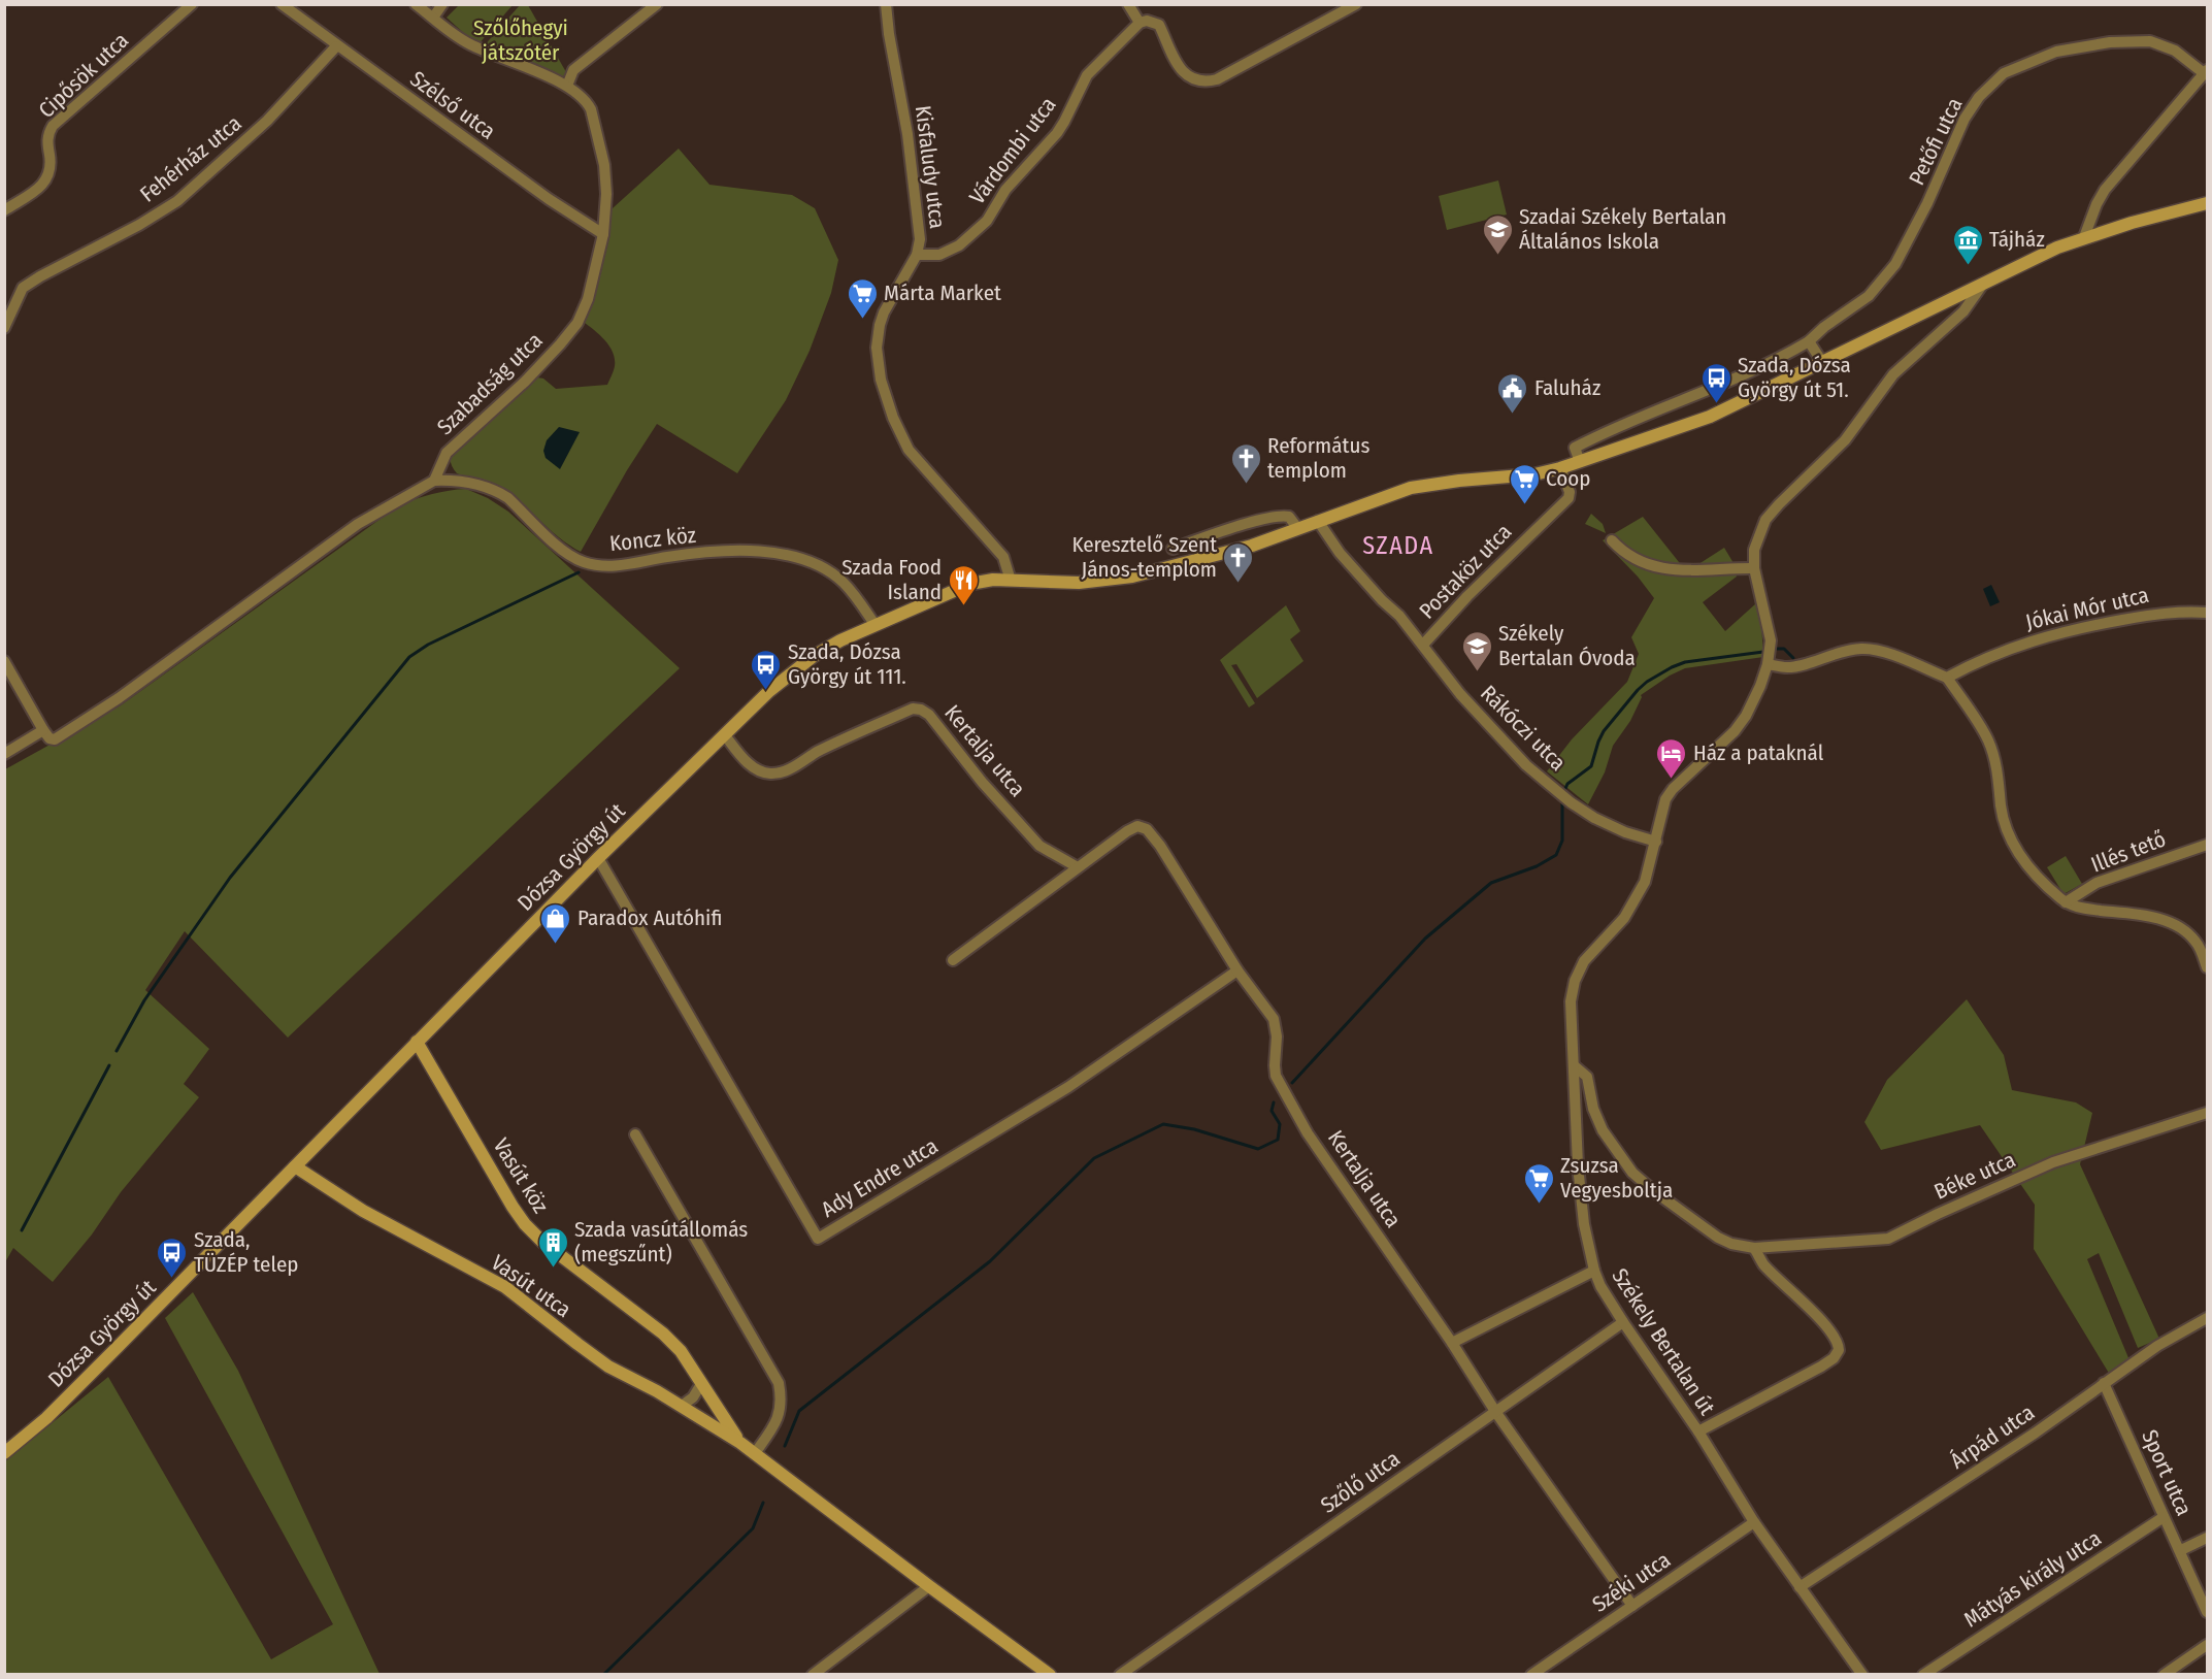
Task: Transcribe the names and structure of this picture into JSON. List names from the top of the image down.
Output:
{
  "streets": {
    "main road": ["Dózsa György út", "Vasút köz", "Vasút utca"],
    "street": [
      "Cipősök utca",
      "Szélső utca",
      "Petőfi utca",
      "Várdombi utca",
      "Fehérház utca",
      "Kisfaludy utca",
      "Szabadság utca",
      "Koncz köz",
      "Postaköz utca",
      "Jókai Mór utca",
      "Rákóczi utca",
      "Kertalja utca",
      "Illés tető",
      "Béke utca",
      "Ady Endre utca",
      "Székely Bertalan út",
      "Árpád utca",
      "Sport utca",
      "Szőlő utca",
      "Mátyás király utca",
      "Széki utca"
    ]
  },
  "crossings": [
    ["Szélső utca", "Fehérház utca"],
    ["Szélső utca", "Szabadság utca"],
    ["Várdombi utca", "Kisfaludy utca"],
    ["Kisfaludy utca", "Dózsa György út"],
    ["Szabadság utca", "Koncz köz"],
    ["Koncz köz", "Dózsa György út"],
    ["Postaköz utca", "Rákóczi utca"],
    ["Postaköz utca", "Dózsa György út"],
    ["Rákóczi utca", "Dózsa György út"],
    ["Rákóczi utca", "Székely Bertalan út"],
    ["Kertalja utca", "Dózsa György út"],
    ["Kertalja utca", "Ady Endre utca"],
    ["Kertalja utca", "Szőlő utca"],
    ["Kertalja utca", "Széki utca"],
    ["Dózsa György út", "Vasút köz"],
    ["Dózsa György út", "Ady Endre utca"],
    ["Dózsa György út", "Vasút utca"],
    ["Dózsa György út", "Székely Bertalan út"],
    ["Vasút köz", "Vasút utca"],
    ["Béke utca", "Székely Bertalan út"],
    ["Székely Bertalan út", "Árpád utca"],
    ["Székely Bertalan út", "Szőlő utca"],
    ["Székely Bertalan út", "Széki utca"],
    ["Árpád utca", "Sport utca"],
    ["Sport utca", "Mátyás király utca"]
  ],
  "districts": ["SZADA"],
  "parks": ["Szőlőhegyi játszótér"],
  "places": {
    "school or university": ["Szadai Székely Bertalan Általános Iskola", "Székely Bertalan Óvoda"],
    "museum": ["Tájház"],
    "supermarket": ["Márta Market", "Coop", "Zsuzsa Vegyesboltja"],
    "bus stop": ["Szada, Dózsa György út 51.", "Szada, Dózsa György út 111.", "Szada, TÜZÉP telep"],
    "public building": ["Faluház"],
    "church": ["Református templom", "Keresztelő Szent János-templom"],
    "restaurant": ["Szada Food Island"],
    "hotel": ["Ház a pataknál"],
    "shop": ["Paradox Autóhifi"],
    "building": ["Szada vasútállomás (megszűnt)"]
  }
}
